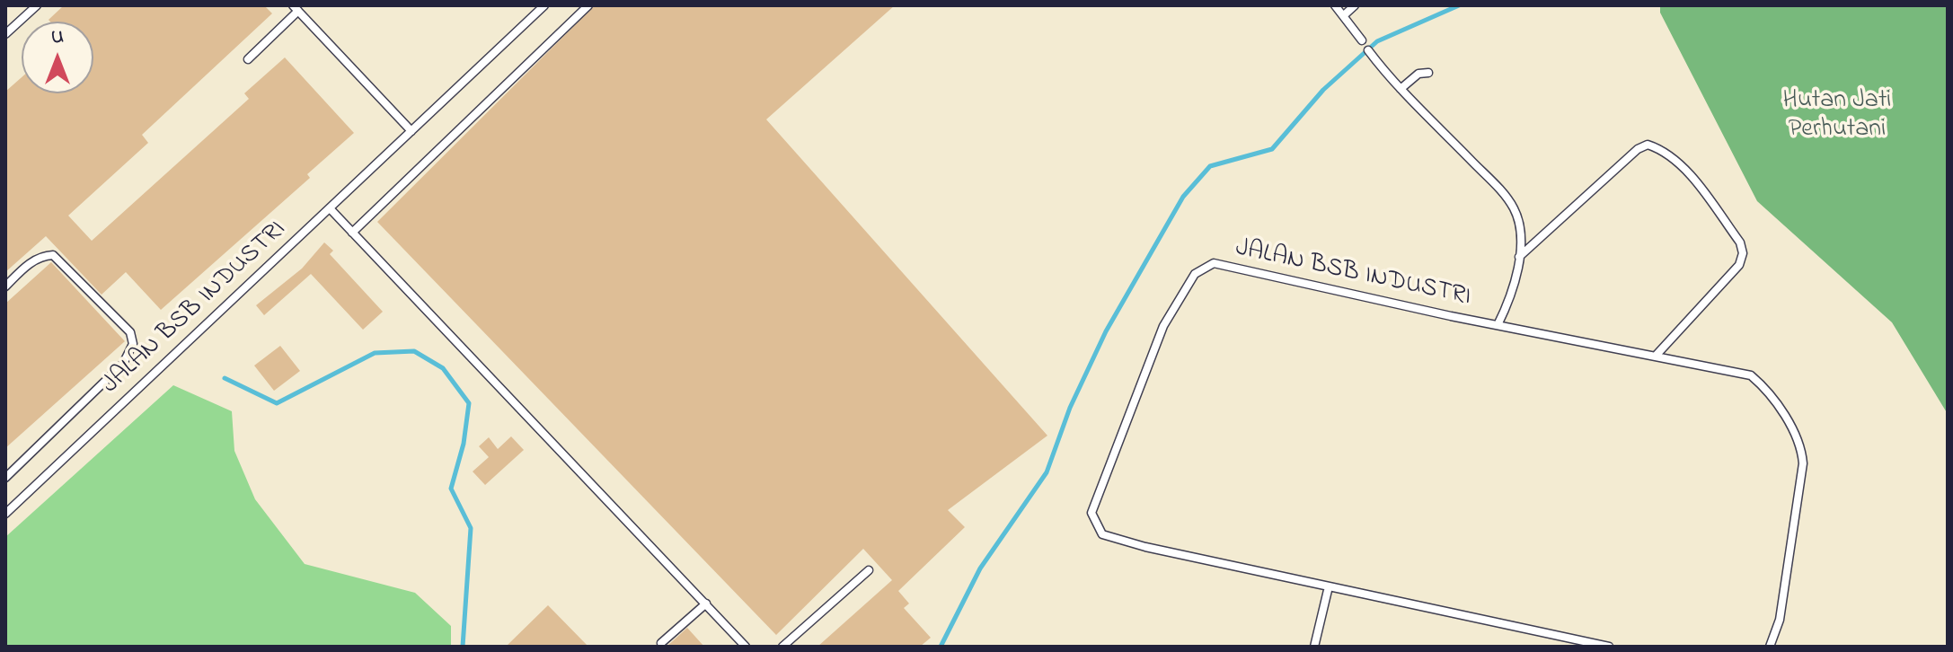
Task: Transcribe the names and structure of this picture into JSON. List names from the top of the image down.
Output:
{
  "streets": {
    "lane": ["JALAN BSB INDUSTRI"]
  },
  "parks": ["Hutan Jati Perhutani"],
  "north": "top"
}
